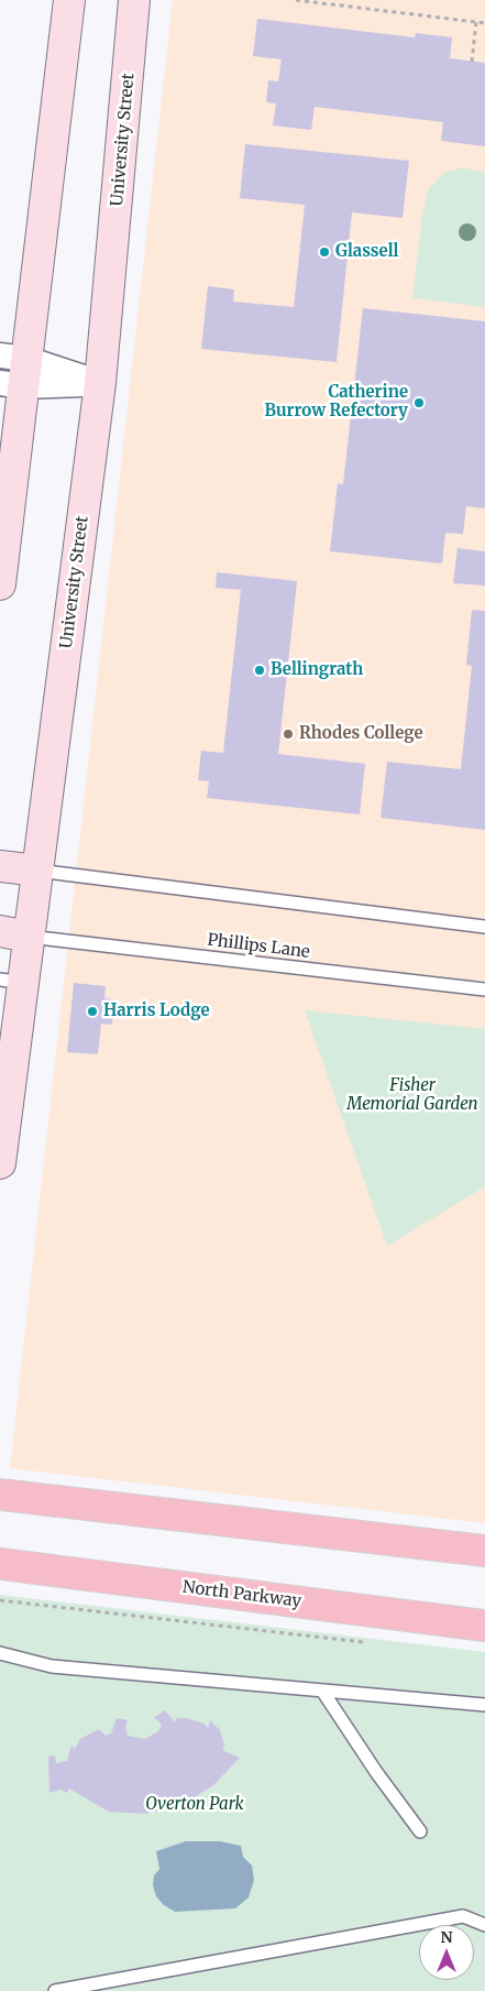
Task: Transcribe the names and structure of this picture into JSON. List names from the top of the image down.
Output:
{
  "streets": {
    "main road": ["University Street", "North Parkway"],
    "lane": ["Phillips Lane"]
  },
  "crossings": [
    ["University Street", "Phillips Lane"]
  ],
  "parks": ["Fisher Memorial Garden", "Overton Park"],
  "places": [
    "Glassell",
    "Catherine Burrow Refectory",
    "Bellingrath",
    "Rhodes College",
    "Harris Lodge"
  ],
  "north": "top"
}
